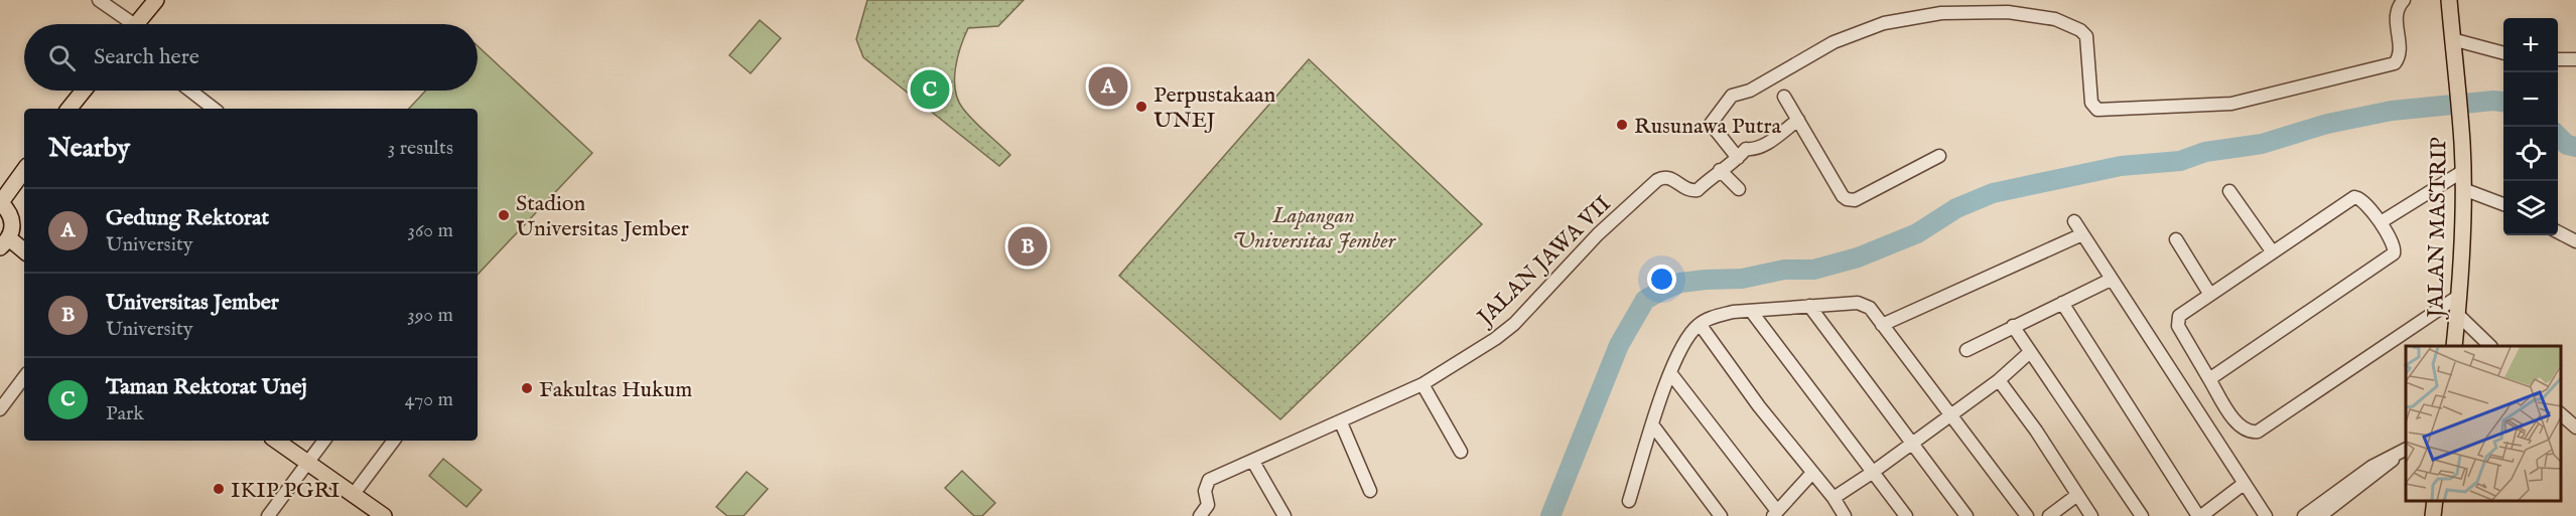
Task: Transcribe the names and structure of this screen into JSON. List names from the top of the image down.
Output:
{
  "streets": {
    "main road": ["JALAN MASTRIP"],
    "street": ["JALAN JAWA VII"]
  },
  "parks": ["Lapangan Universitas Jember"],
  "places": [
    "Perpustakaan UNEJ",
    "Rusunawa Putra",
    "Stadion Universitas Jember",
    "Fakultas Hukum",
    "IKIP PGRI"
  ],
  "page": {
    "map_buttons": ["+", "−"],
    "search": "Search here",
    "pins": ["A", "C", "B"],
    "heading": ["Nearby", "3 results"],
    "list": [
      {
        "mark": "A",
        "name": "Gedung Rektorat",
        "note": "University",
        "value": "360 m"
      },
      {
        "mark": "B",
        "name": "Universitas Jember",
        "note": "University",
        "value": "390 m"
      },
      {
        "mark": "C",
        "name": "Taman Rektorat Unej",
        "note": "Park",
        "value": "470 m"
      }
    ]
  }
}
